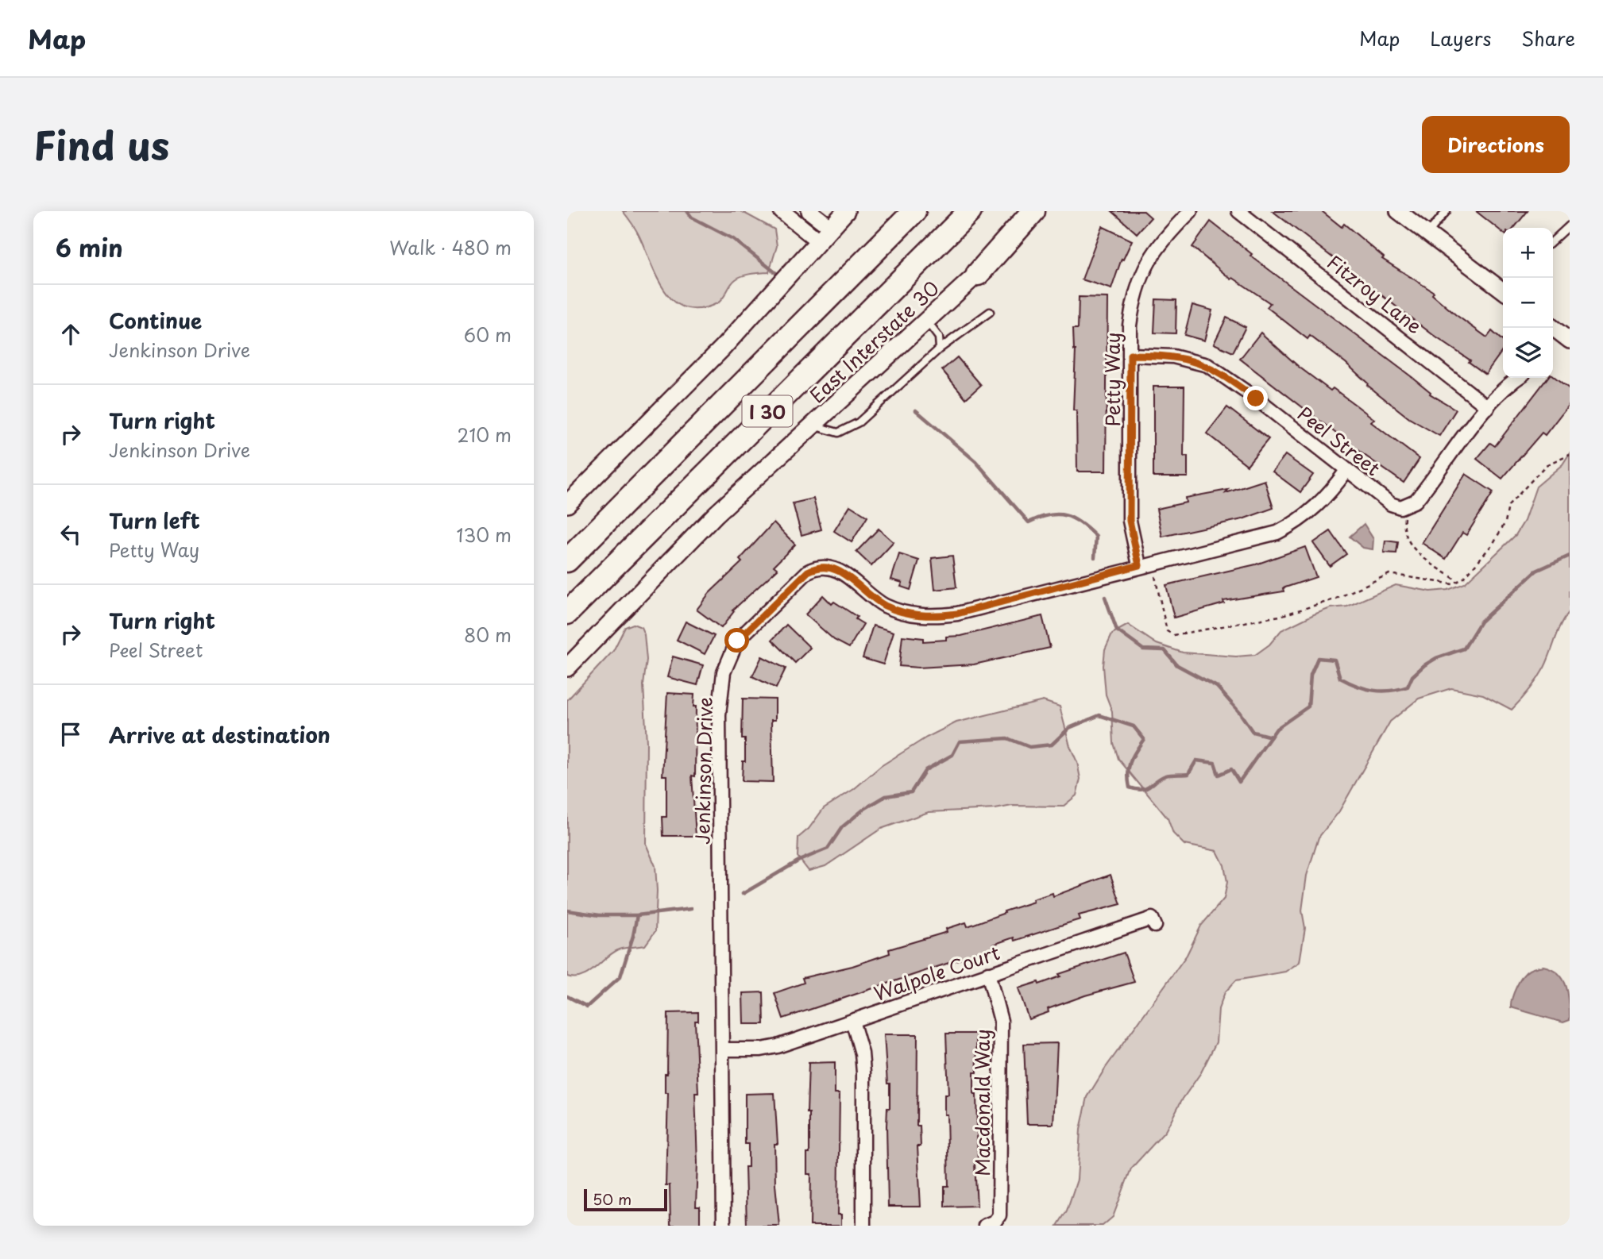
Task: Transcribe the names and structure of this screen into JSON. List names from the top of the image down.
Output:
{
  "streets": {
    "highway": ["I 30"],
    "main road": ["East Interstate 30"],
    "street": [
      "Fitzroy Lane",
      "Petty Way",
      "Peel Street",
      "Jenkinson Drive",
      "Walpole Court",
      "Macdonald Way"
    ]
  },
  "crossings": [
    ["Petty Way", "Peel Street"],
    ["Petty Way", "Jenkinson Drive"],
    ["Peel Street", "Jenkinson Drive"],
    ["Jenkinson Drive", "Walpole Court"],
    ["Walpole Court", "Macdonald Way"]
  ],
  "scale_bar": "50 m",
  "page": {
    "header": "Map",
    "nav": ["Map", "Layers", "Share"],
    "title": "Find us",
    "buttons": "Directions",
    "heading": ["6 min", "Walk · 480 m"],
    "map_buttons": ["+", "−"],
    "list": [
      ["Continue", "Jenkinson Drive", "60 m"],
      ["Turn right", "Jenkinson Drive", "210 m"],
      ["Turn left", "Petty Way", "130 m"],
      ["Turn right", "Peel Street", "80 m"],
      "Arrive at destination"
    ],
    "scale": "50 m"
  }
}
